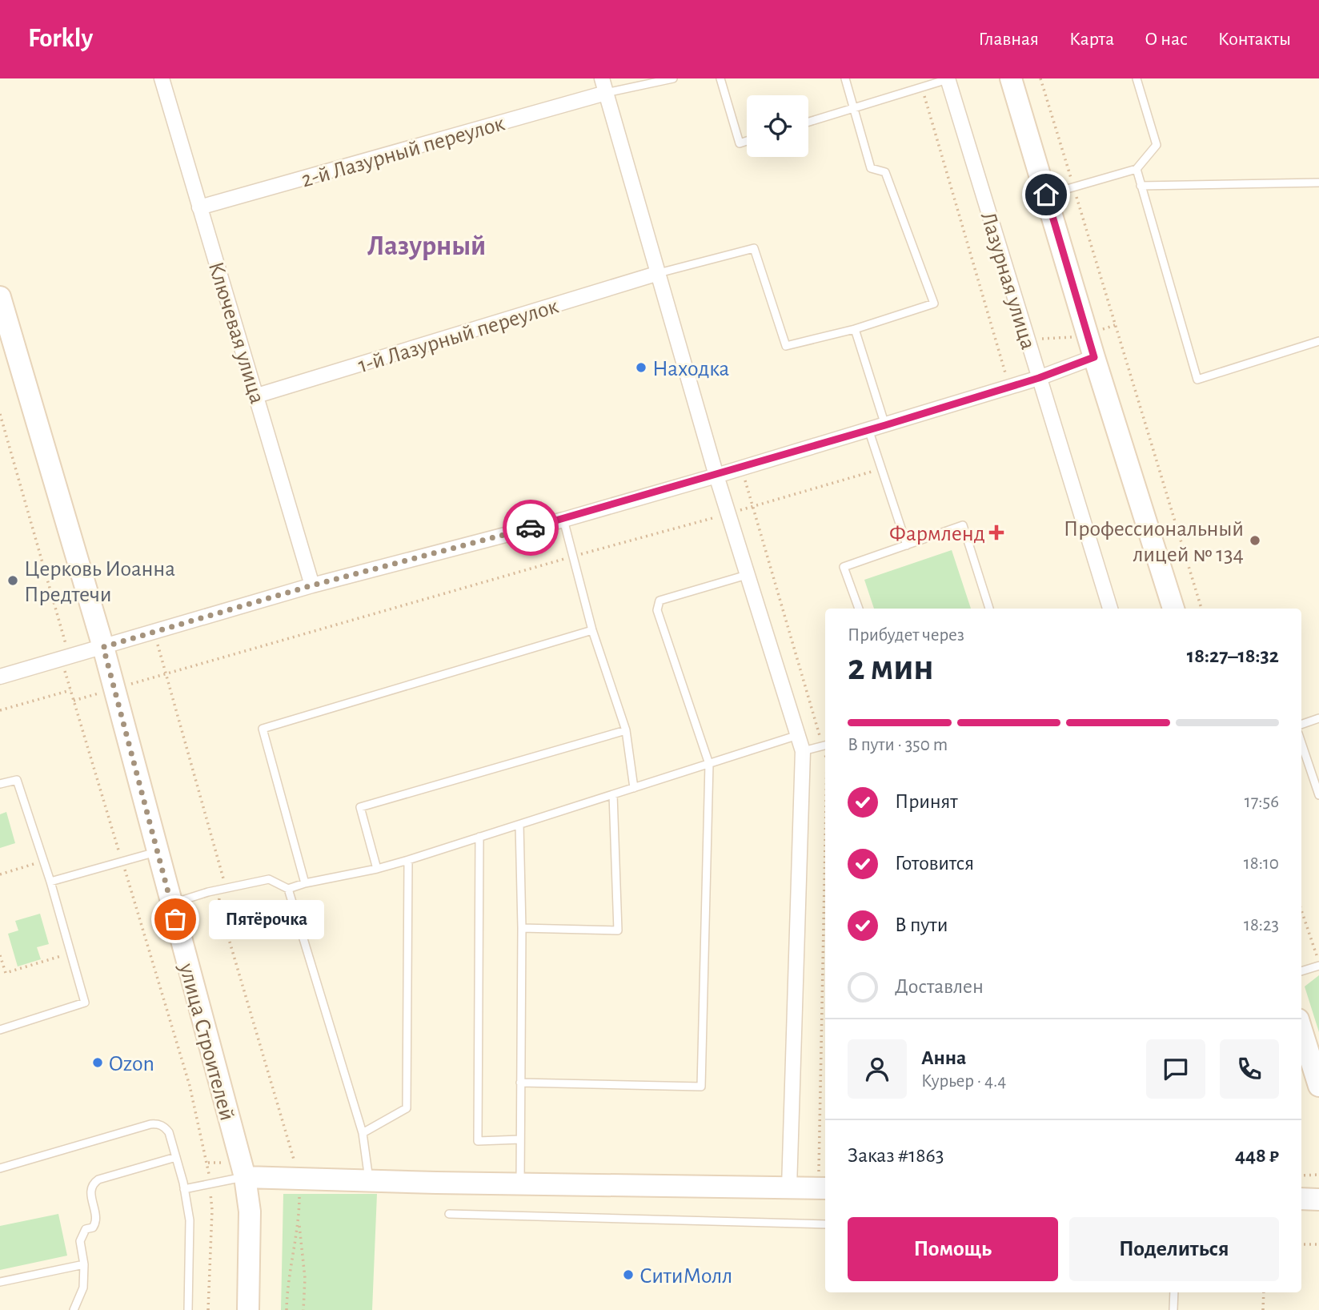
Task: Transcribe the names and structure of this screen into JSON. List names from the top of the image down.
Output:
{
  "streets": {
    "street": [
      "2-й Лазурный переулок",
      "Лазурная улица",
      "Ключевая улица",
      "1-й Лазурный переулок",
      "улица Строителей"
    ]
  },
  "crossings": [
    ["2-й Лазурный переулок", "Ключевая улица"],
    ["Ключевая улица", "1-й Лазурный переулок"]
  ],
  "districts": ["Лазурный"],
  "places": {
    "other": [
      "Находка",
      "Профессиональный лицей № 134",
      "Церковь Иоанна Предтечи",
      "Пятёрочка",
      "Ozon",
      "СитиМолл"
    ],
    "health": ["Фармленд"]
  },
  "page": {
    "header": "Forkly",
    "nav": [
      "Главная",
      "Карта",
      "О нас",
      "Контакты"
    ],
    "heading": ["2 мин", "Прибудет через", "18:27–18:32"],
    "panel": [
      "Анна",
      "Курьер · 4.4",
      "Заказ #1863",
      "448 ₽"
    ],
    "bar": "В пути · 350 m",
    "list": [
      ["Принят", "17:56"],
      ["Готовится", "18:10"],
      ["В пути", "18:23"],
      "Доставлен"
    ],
    "bubble": "Пятёрочка",
    "buttons": ["Помощь", "Поделиться"]
  }
}
